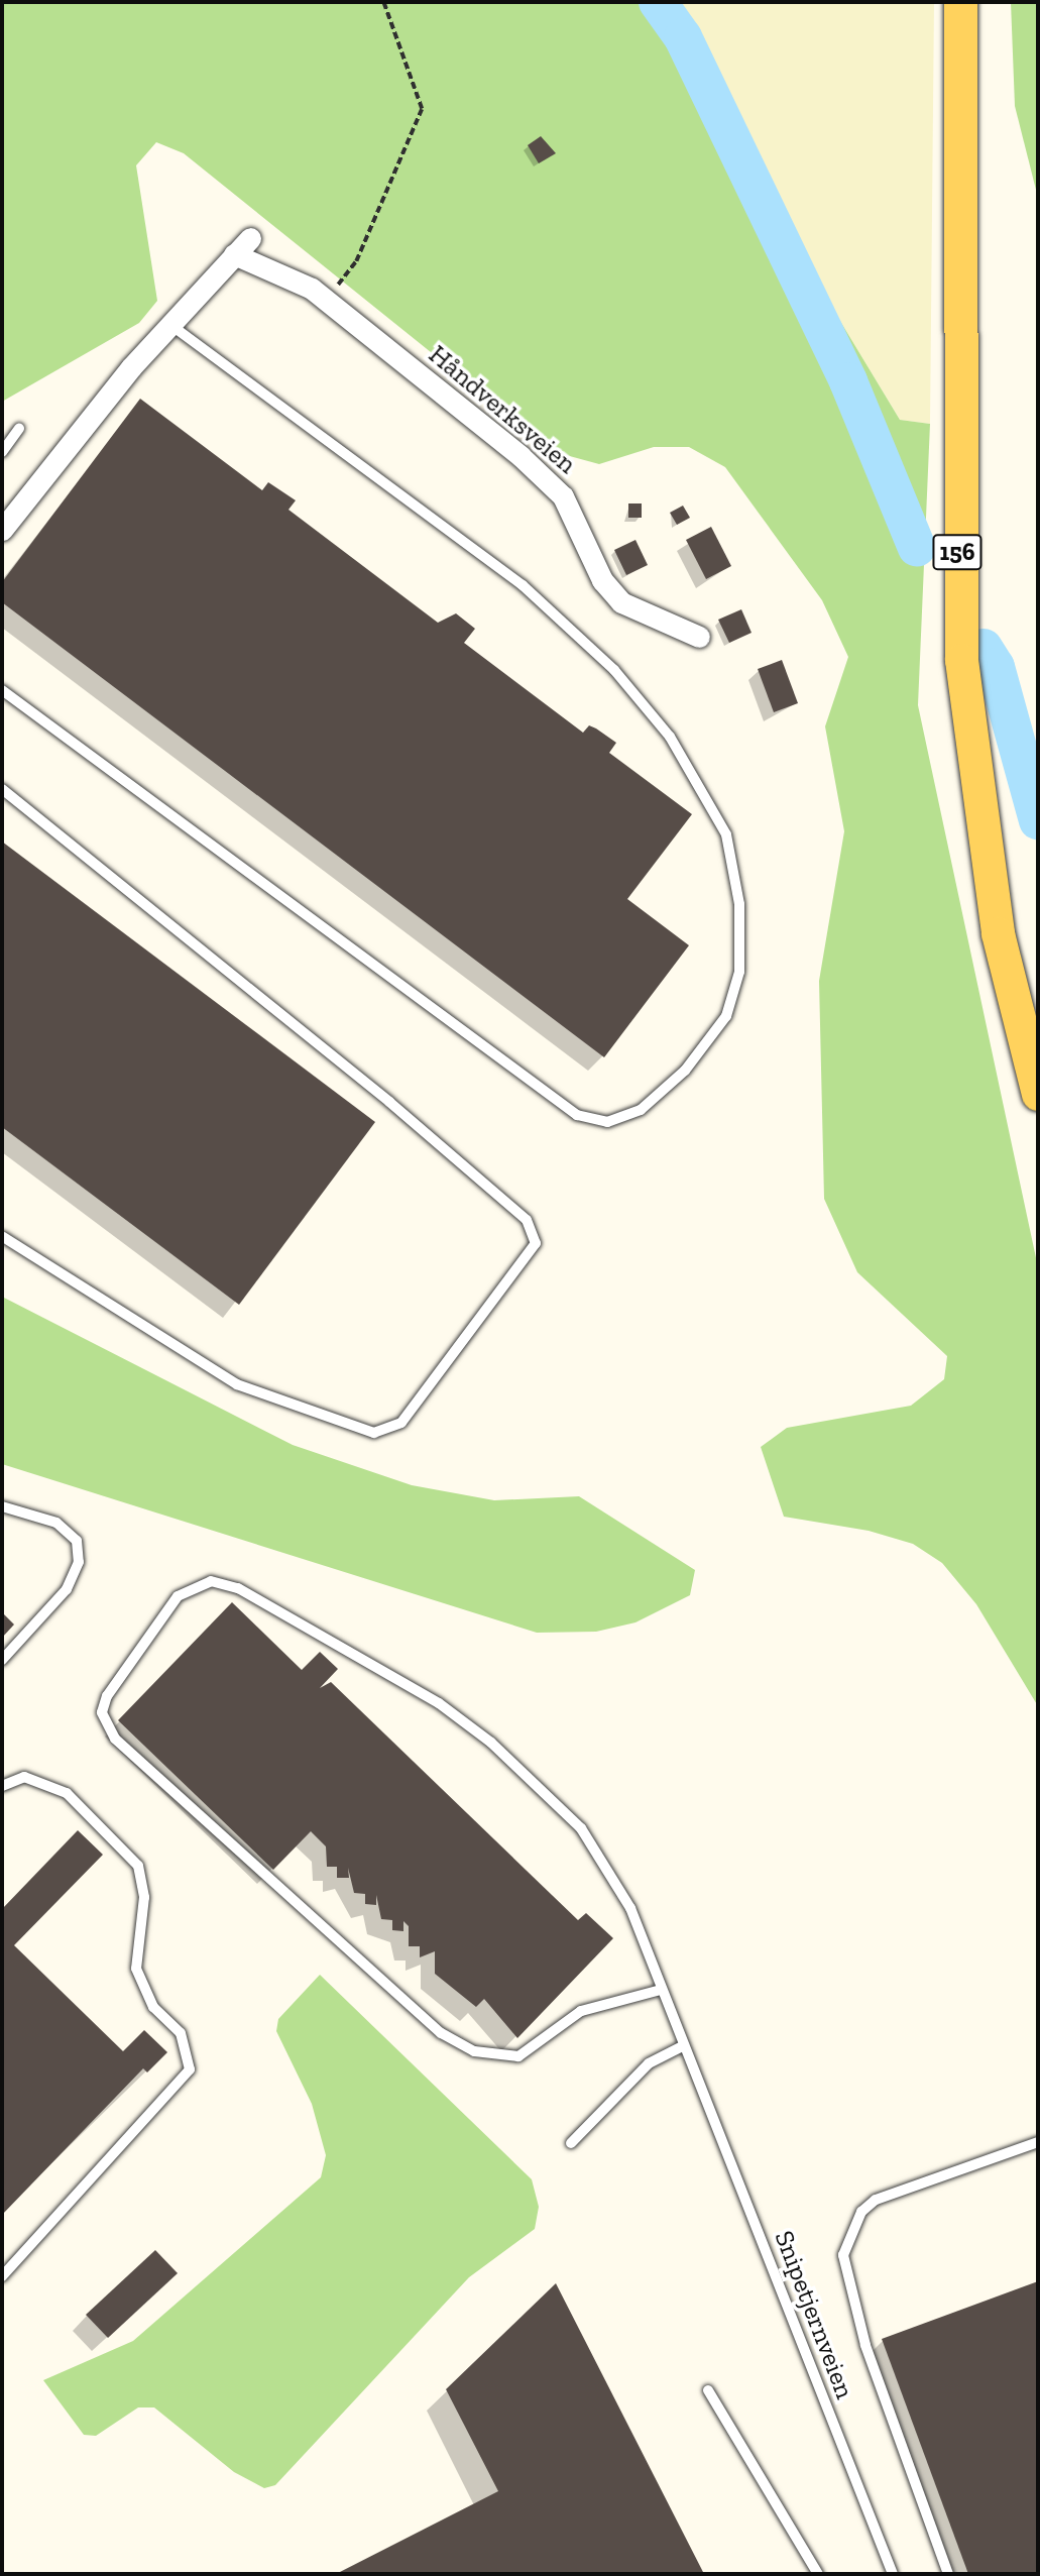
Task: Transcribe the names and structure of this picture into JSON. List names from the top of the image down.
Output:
{
  "streets": {
    "main road": ["156"],
    "street": ["Håndverksveien"],
    "lane": ["Snipetjernveien"]
  }
}
